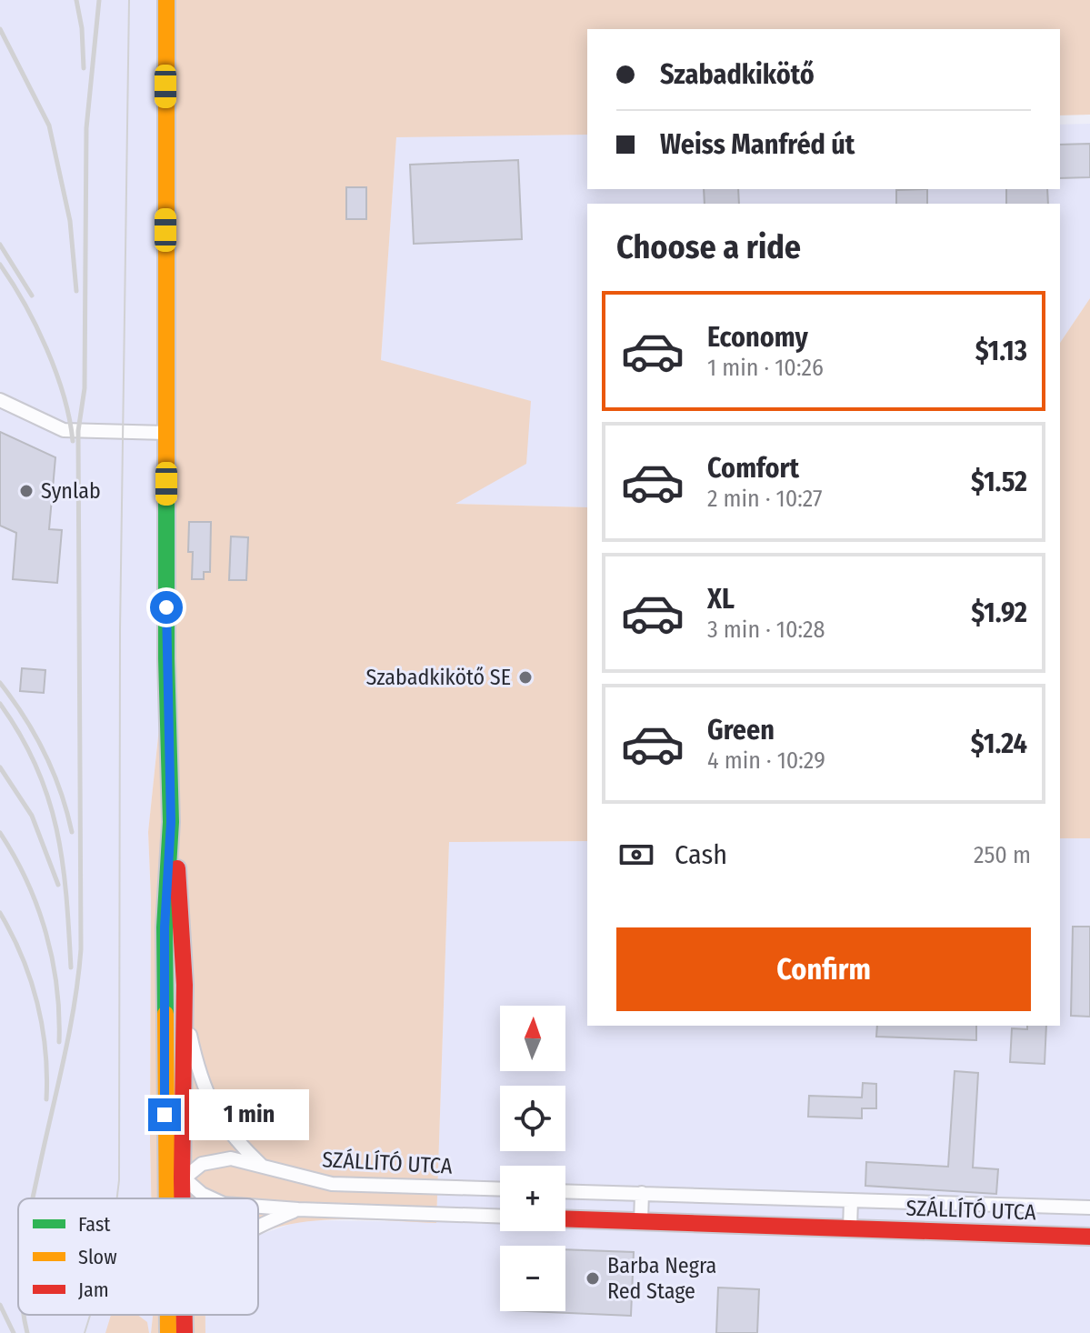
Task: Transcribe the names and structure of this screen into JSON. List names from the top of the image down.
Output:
{
  "streets": {
    "main road": ["SZÁLLÍTÓ UTCA"]
  },
  "places": ["Synlab", "Szabadkikötő SE", "Barba Negra Red Stage"],
  "legend": ["Fast", "Slow", "Jam"],
  "north": "top",
  "page": {
    "banner": ["Szabadkikötő", "Weiss Manfréd út"],
    "heading": "Choose a ride",
    "list": [
      {
        "name": "Economy",
        "note": "1 min · 10:26",
        "value": "$1.13"
      },
      {
        "name": "Comfort",
        "note": "2 min · 10:27",
        "value": "$1.52"
      },
      {
        "name": "XL",
        "note": "3 min · 10:28",
        "value": "$1.92"
      },
      {
        "name": "Green",
        "note": "4 min · 10:29",
        "value": "$1.24"
      }
    ],
    "pay": ["Cash", "250 m"],
    "buttons": "Confirm",
    "map_buttons": ["+", "−"],
    "bubble": "1 min"
  }
}
